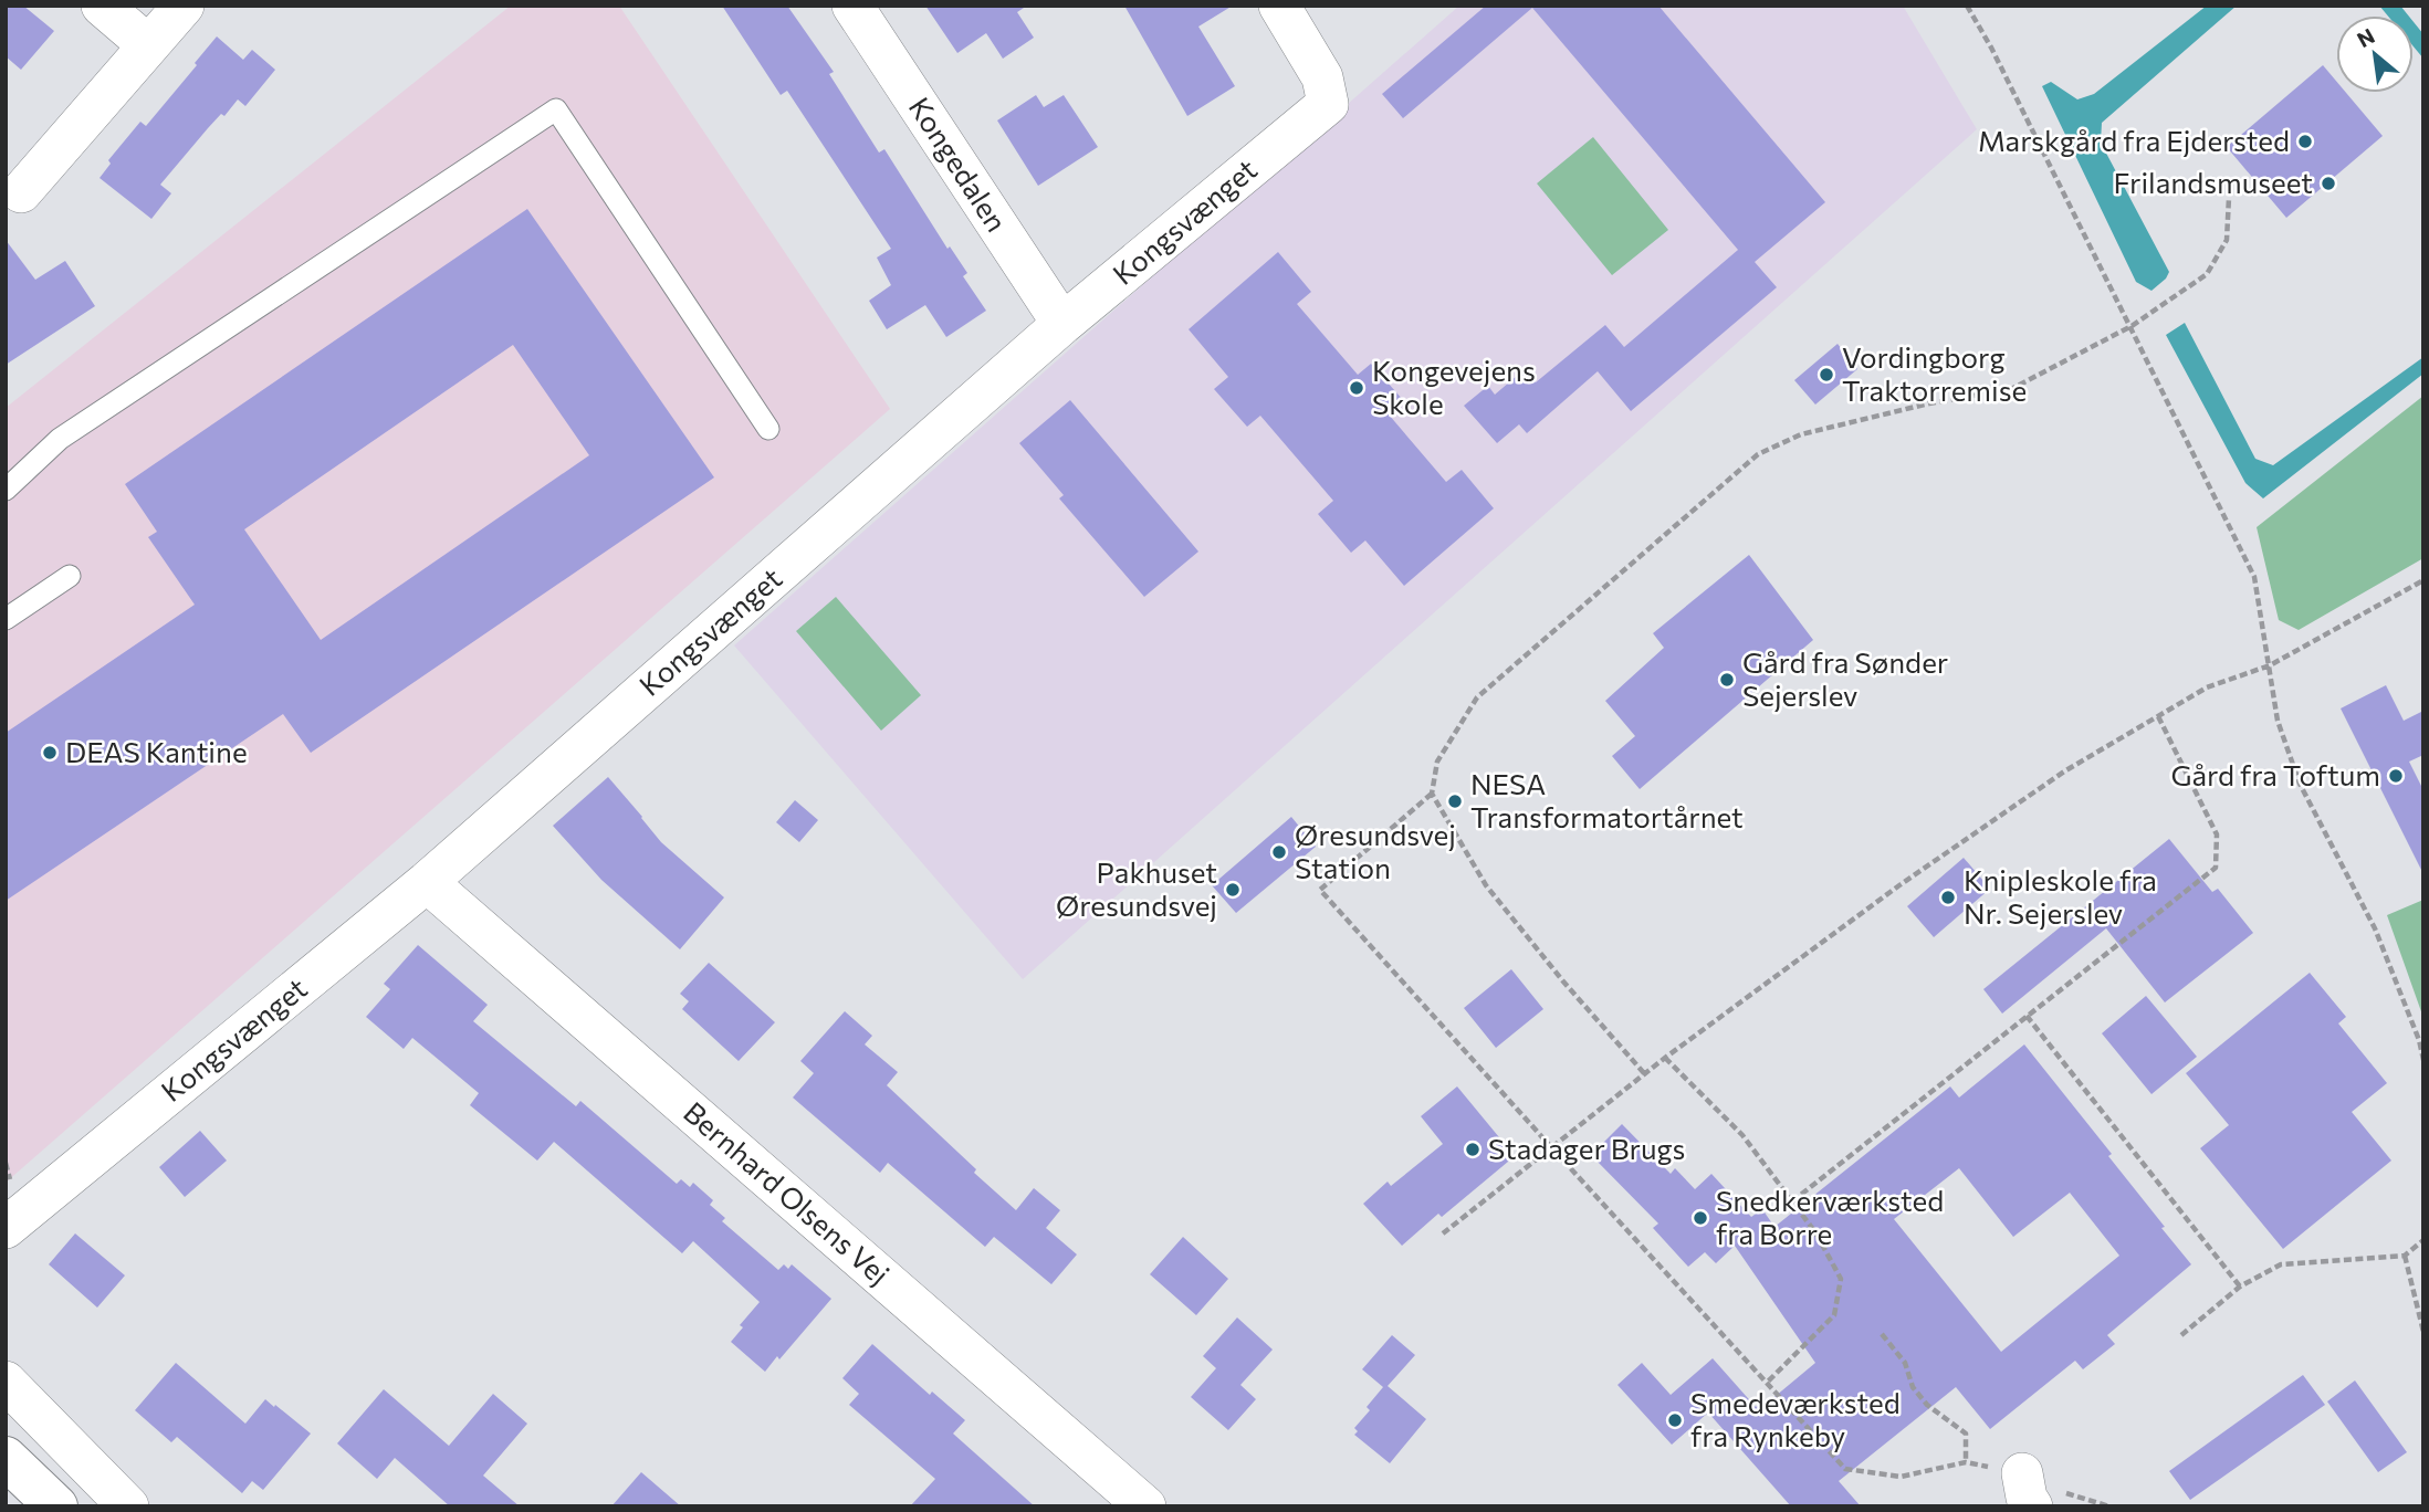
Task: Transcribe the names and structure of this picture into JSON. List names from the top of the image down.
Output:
{
  "streets": {
    "street": ["Kongedalen", "Kongsvænget", "Bernhard Olsens Vej"]
  },
  "crossings": [
    ["Kongedalen", "Kongsvænget"],
    ["Kongsvænget", "Bernhard Olsens Vej"]
  ],
  "places": [
    "Marskgård fra Ejdersted",
    "Frilandsmuseet",
    "Vordingborg Traktorremise",
    "Kongevejens Skole",
    "Gård fra Sønder Sejerslev",
    "DEAS Kantine",
    "Gård fra Toftum",
    "NESA Transformatortårnet",
    "Øresundsvej Station",
    "Pakhuset Øresundsvej",
    "Knipleskole fra Nr. Sejerslev",
    "Stadager Brugs",
    "Snedkerværksted fra Borre",
    "Smedeværksted fra Rynkeby"
  ],
  "north": "top left"
}
